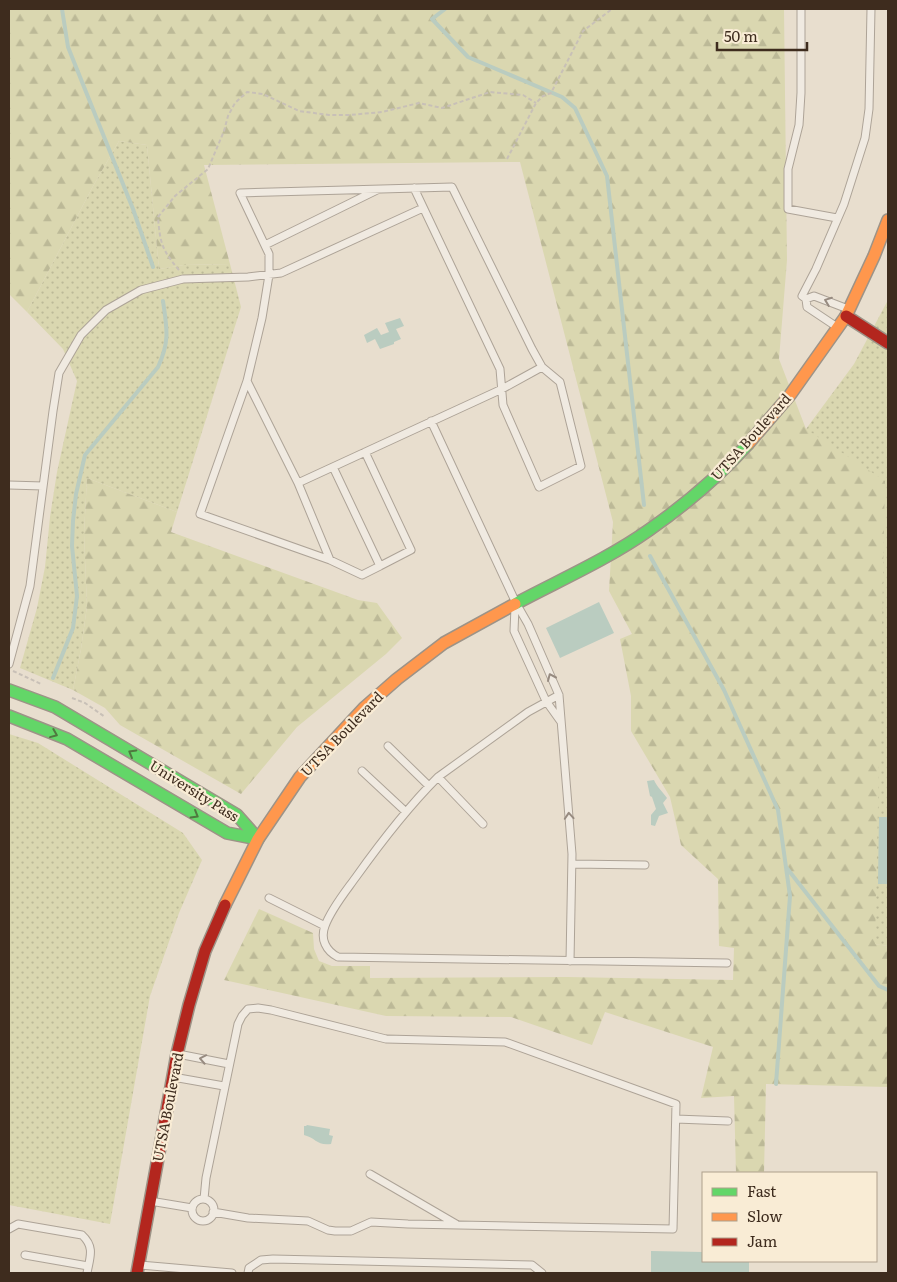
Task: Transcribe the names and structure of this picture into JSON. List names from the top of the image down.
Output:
{
  "streets": {
    "main road": ["UTSA Boulevard", "University Pass"]
  },
  "crossings": [
    ["UTSA Boulevard", "University Pass"]
  ],
  "legend": ["Fast", "Slow", "Jam"],
  "scale_bar": "50 m"
}
